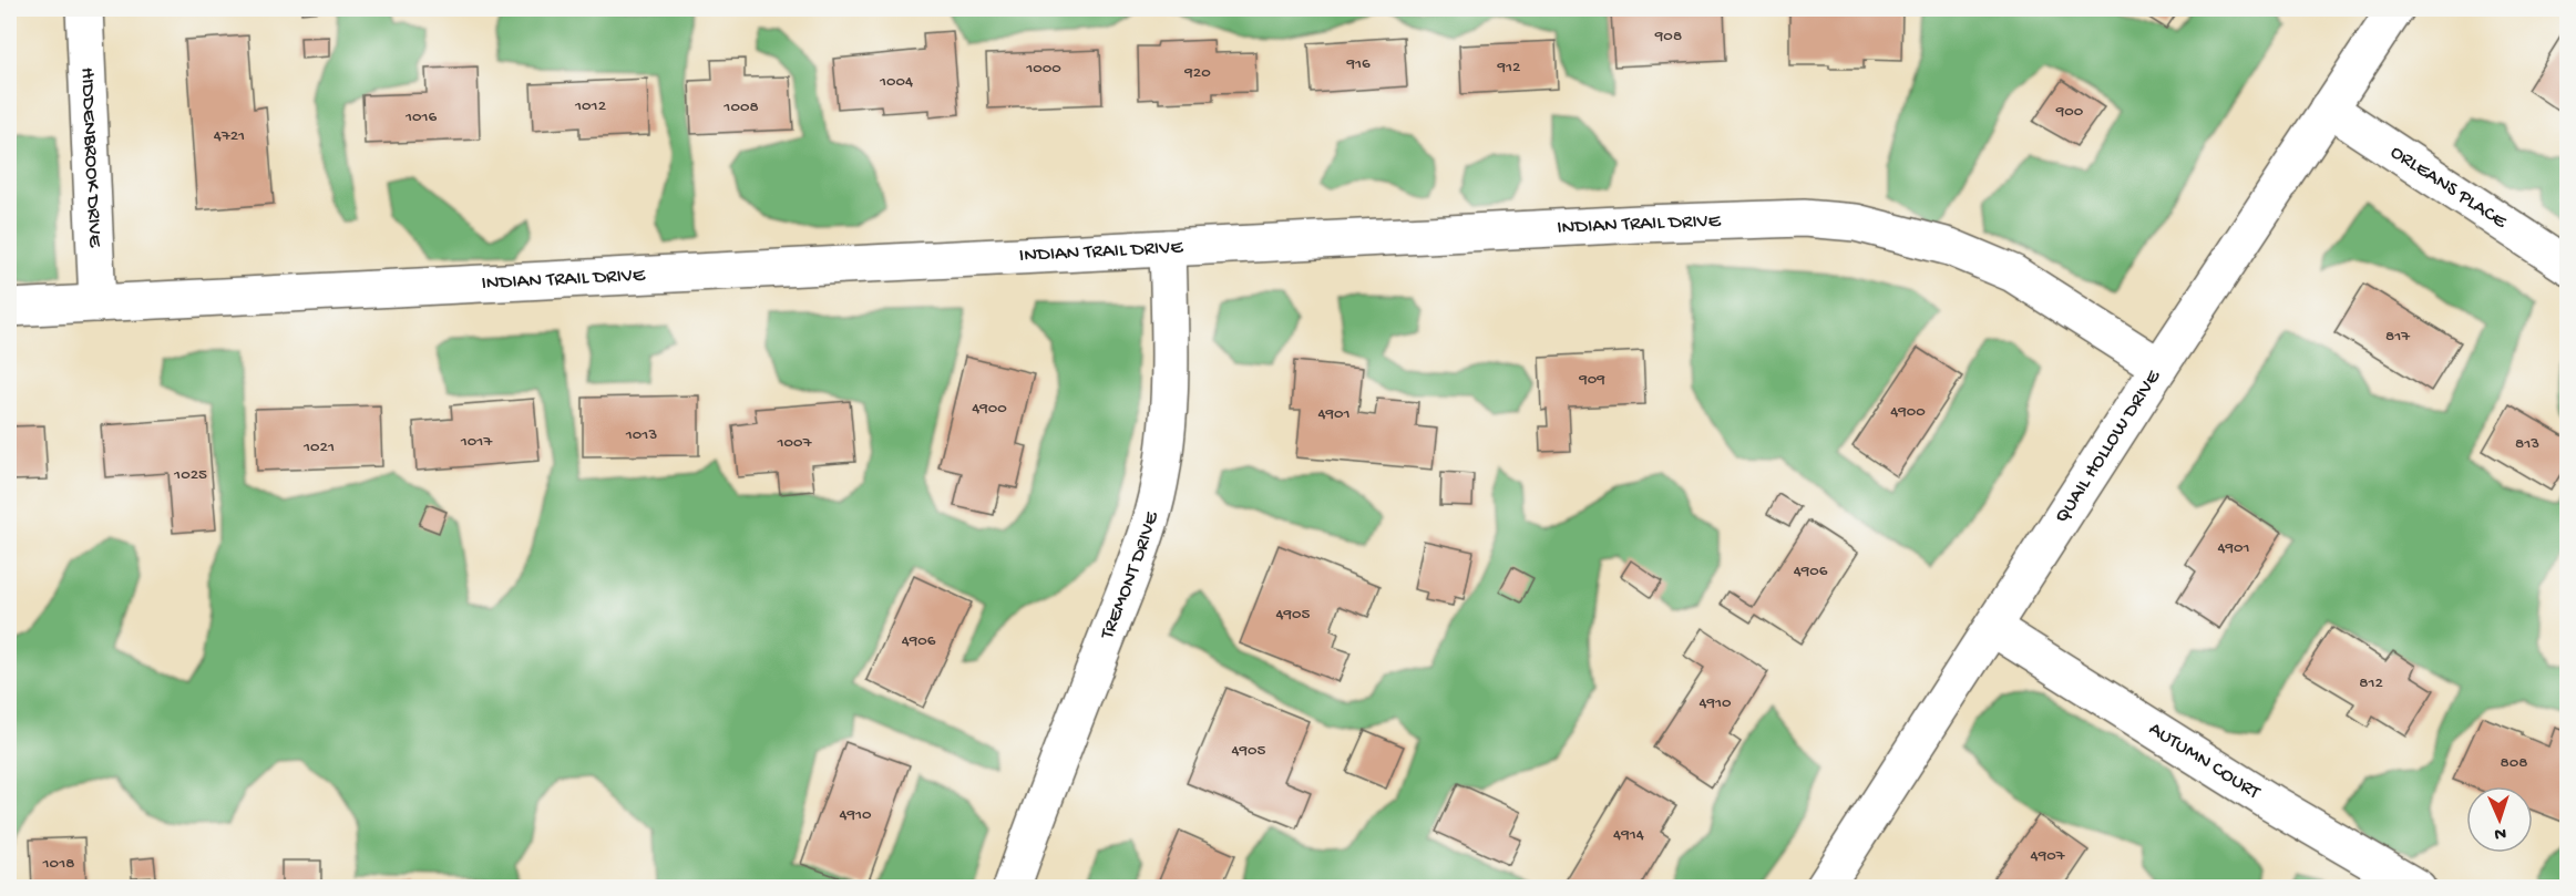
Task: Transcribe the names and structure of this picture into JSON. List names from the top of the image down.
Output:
{
  "streets": {
    "street": [
      "HIDDENBROOK DRIVE",
      "ORLEANS PLACE",
      "INDIAN TRAIL DRIVE",
      "QUAIL HOLLOW DRIVE",
      "TREMONT DRIVE",
      "AUTUMN COURT"
    ]
  },
  "crossings": [
    ["HIDDENBROOK DRIVE", "INDIAN TRAIL DRIVE"],
    ["ORLEANS PLACE", "QUAIL HOLLOW DRIVE"],
    ["INDIAN TRAIL DRIVE", "QUAIL HOLLOW DRIVE"],
    ["INDIAN TRAIL DRIVE", "TREMONT DRIVE"],
    ["QUAIL HOLLOW DRIVE", "AUTUMN COURT"]
  ],
  "house_numbers": [
    "908",
    "916",
    "912",
    "1000",
    "920",
    "1004",
    "1012",
    "1008",
    "900",
    "1016",
    "4721",
    "817",
    "909",
    "4900",
    "4900",
    "4901",
    "1013",
    "1017",
    "1007",
    "813",
    "1021",
    "1025",
    "4901",
    "4906",
    "4905",
    "4906",
    "812",
    "4910",
    "4905",
    "808",
    "4910",
    "4914",
    "4907",
    "1018"
  ],
  "north": "bottom"
}
